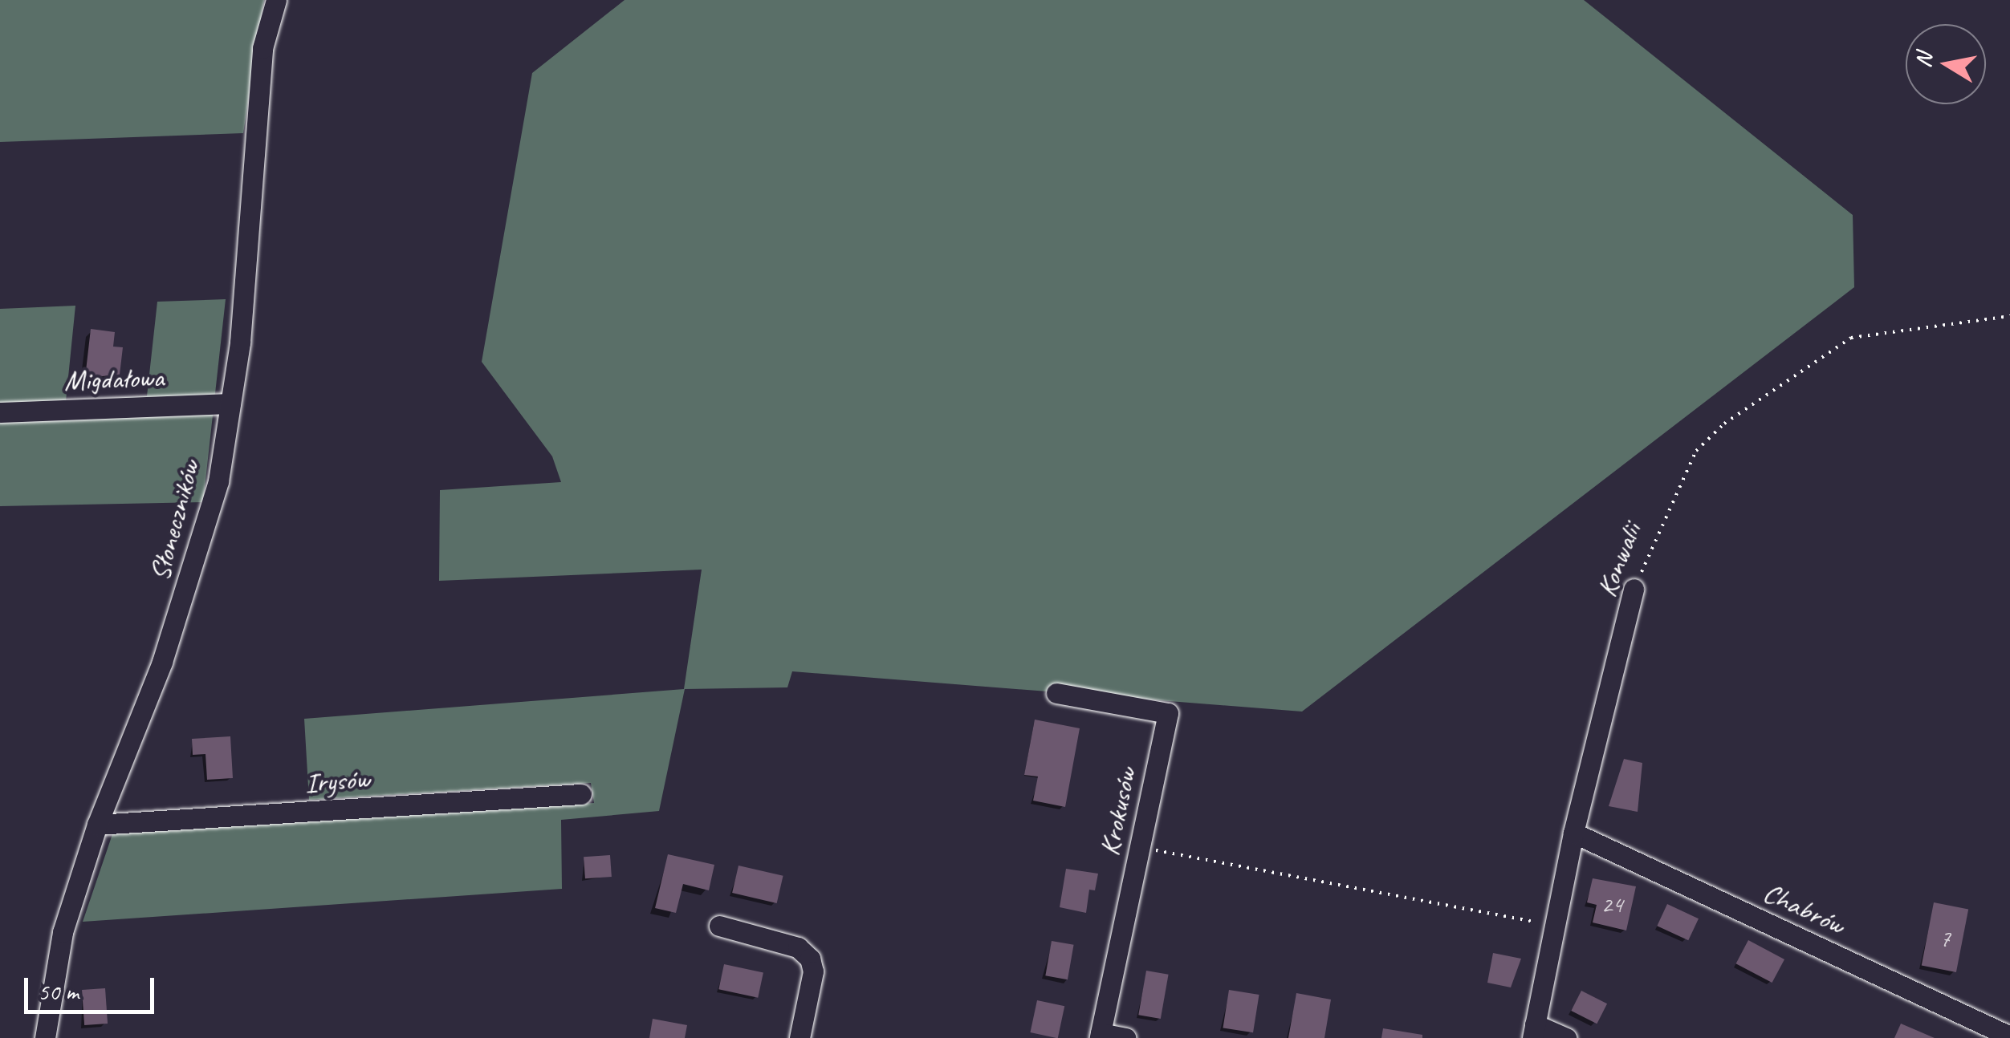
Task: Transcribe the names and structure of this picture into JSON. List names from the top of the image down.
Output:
{
  "streets": {
    "street": [
      "Migdałowa",
      "Słoneczników",
      "Konwalii",
      "Irysów",
      "Krokusów",
      "Chabrów"
    ]
  },
  "crossings": [
    ["Migdałowa", "Słoneczników"],
    ["Słoneczników", "Irysów"],
    ["Konwalii", "Chabrów"]
  ],
  "house_numbers": ["24", "7"],
  "scale_bar": "50 m",
  "north": "left"
}
